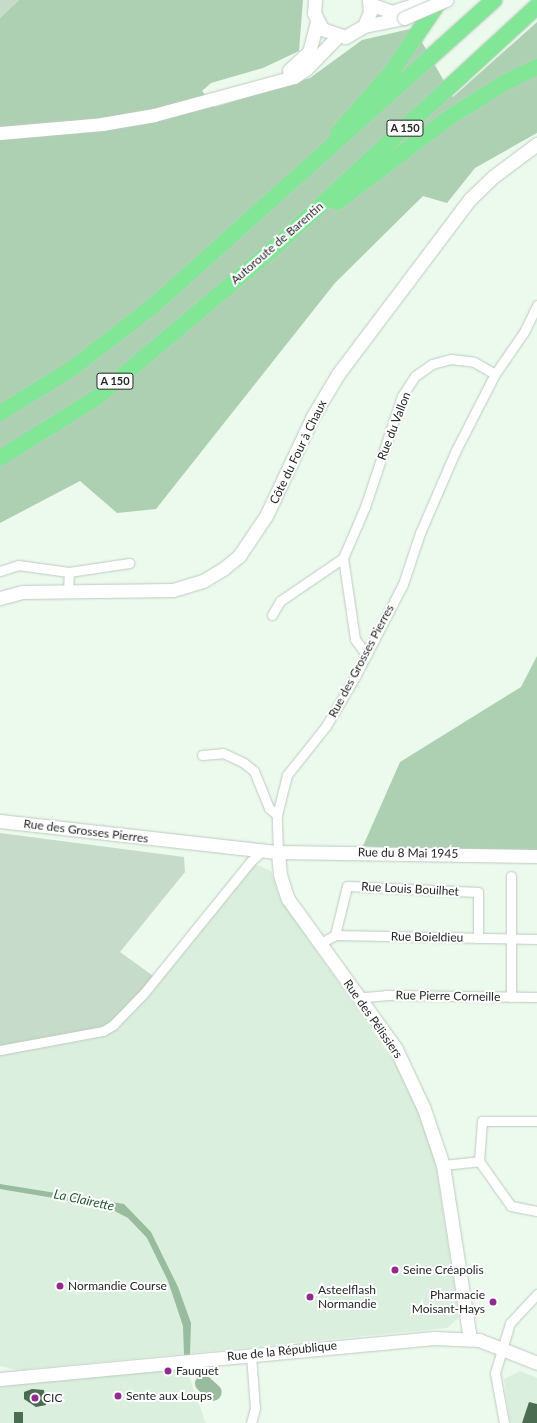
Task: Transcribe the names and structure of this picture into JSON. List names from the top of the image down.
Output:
{
  "streets": {
    "highway": ["A 150", "Autoroute de Barentin"],
    "street": [
      "Rue du Vallon",
      "Côte du Four à Chaux",
      "Rue des Grosses Pierres",
      "Rue du 8 Mai 1945",
      "Rue Louis Bouilhet",
      "Rue Boieldieu",
      "Rue Pierre Corneille",
      "Rue des Pélissiers",
      "Rue de la République"
    ]
  },
  "crossings": [
    ["Rue du Vallon", "Rue des Grosses Pierres"],
    ["Rue des Grosses Pierres", "Rue du 8 Mai 1945"],
    ["Rue des Grosses Pierres", "Rue des Pélissiers"],
    ["Rue du 8 Mai 1945", "Rue des Pélissiers"],
    ["Rue Louis Bouilhet", "Rue Boieldieu"],
    ["Rue Pierre Corneille", "Rue des Pélissiers"],
    ["Rue des Pélissiers", "Rue de la République"]
  ],
  "water": ["La Clairette"],
  "places": [
    "Seine Créapolis",
    "Normandie Course",
    "Asteelflash Normandie",
    "Pharmacie Moisant-Hays",
    "Fauquet",
    "Sente aux Loups",
    "CIC"
  ]
}
